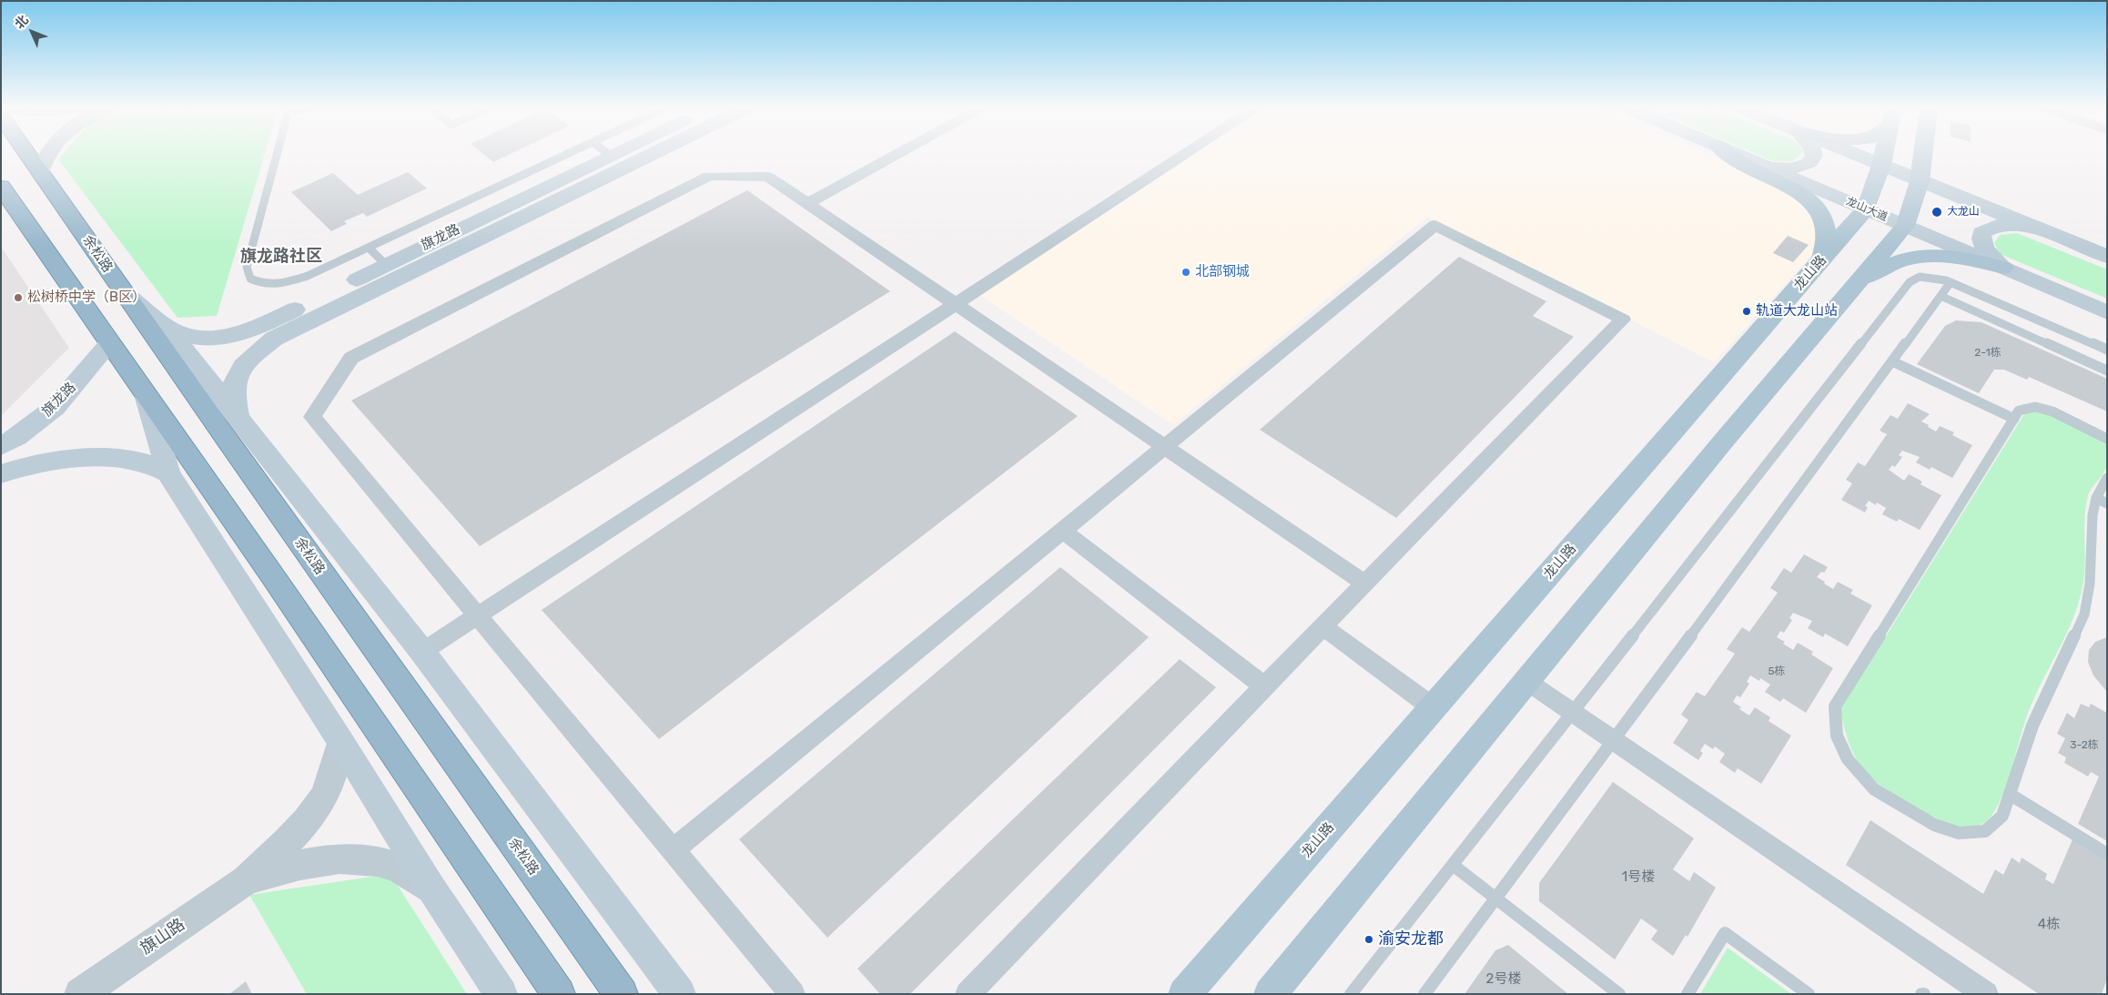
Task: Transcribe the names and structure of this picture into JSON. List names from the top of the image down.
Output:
{
  "streets": {
    "highway": ["余松路"],
    "main road": ["龙山大道", "旗龙路", "龙山路"],
    "street": ["旗山路"]
  },
  "crossings": [
    ["龙山大道", "龙山路"]
  ],
  "districts": ["旗龙路社区"],
  "places": [
    "大龙山",
    "北部钢城",
    "松树桥中学（B区）",
    "轨道大龙山站",
    "渝安龙都"
  ],
  "house_numbers": [
    "2-1栋",
    "5栋",
    "3-2栋",
    "1号楼",
    "4栋",
    "2号楼"
  ],
  "north": "top left"
}
